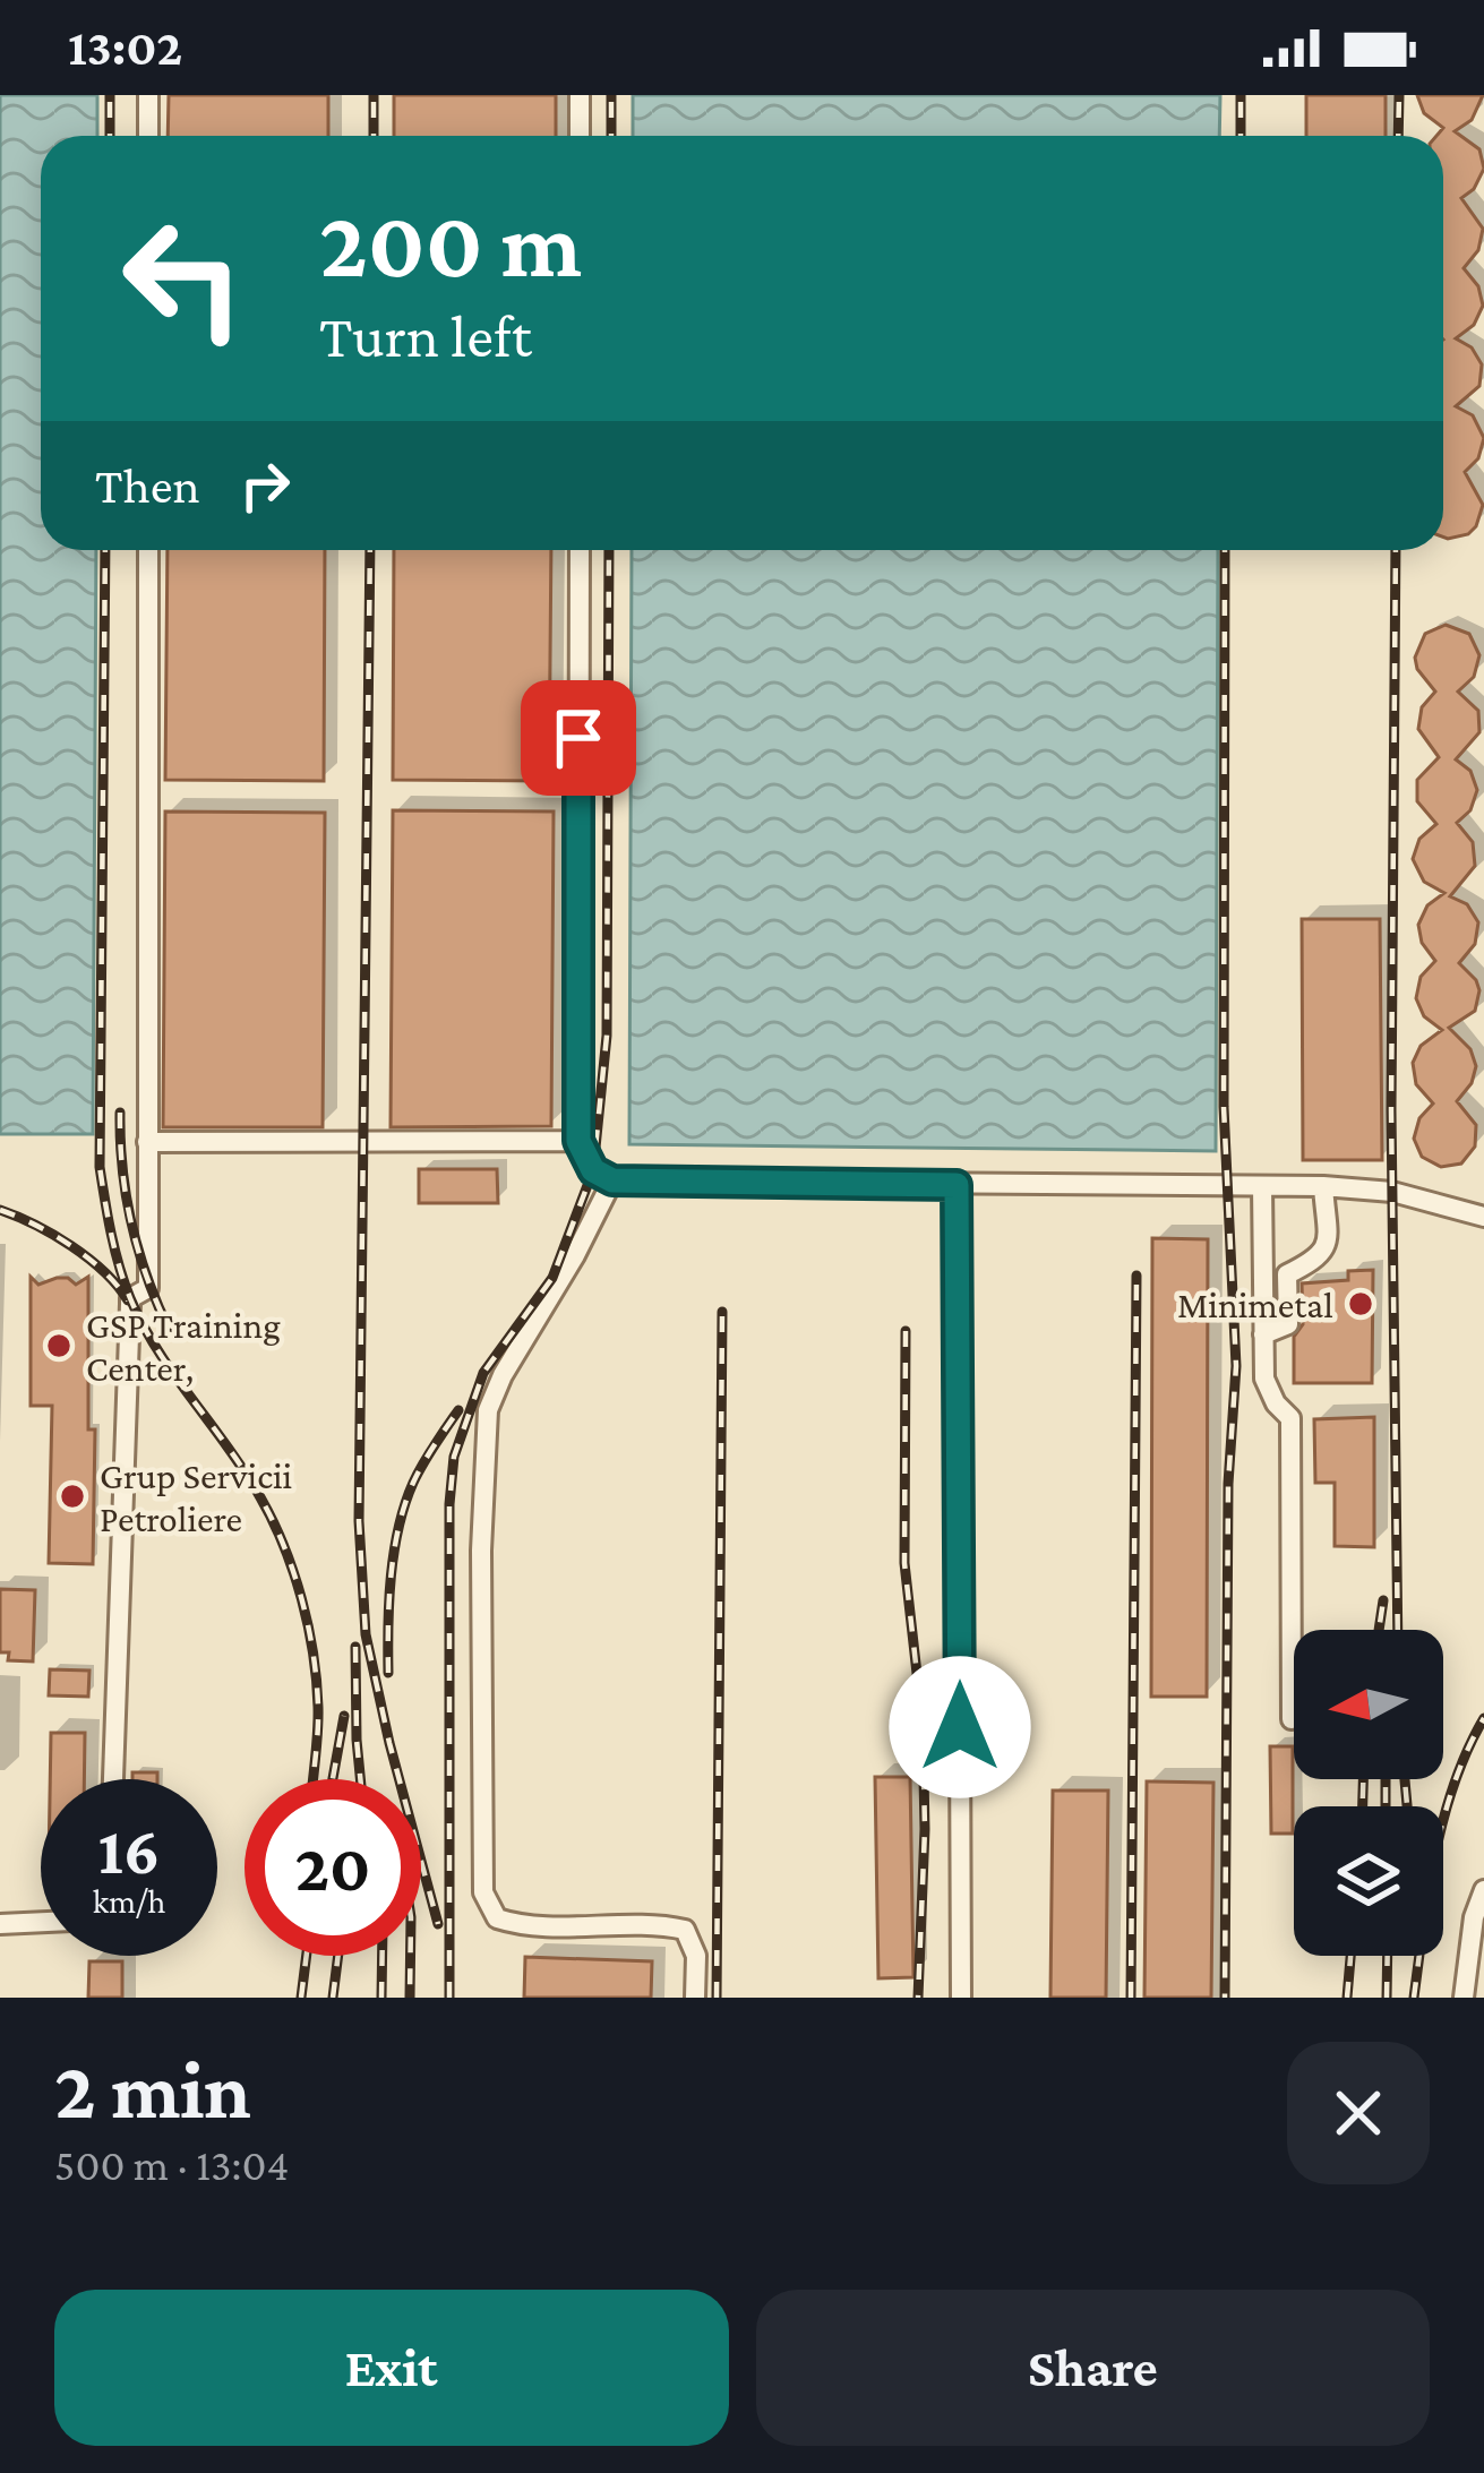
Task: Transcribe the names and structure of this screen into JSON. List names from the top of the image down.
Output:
{
  "places": ["Minimetal", "GSP Training Center,", "Grup Servicii Petroliere"],
  "north": "left",
  "page": {
    "status": "13:02",
    "turn": ["200 m", "Turn left"],
    "then": "Then",
    "speed": "16 km/h",
    "limit": "20",
    "heading": ["2 min", "500 m · 13:04"],
    "buttons": ["Exit", "Share"]
  }
}
